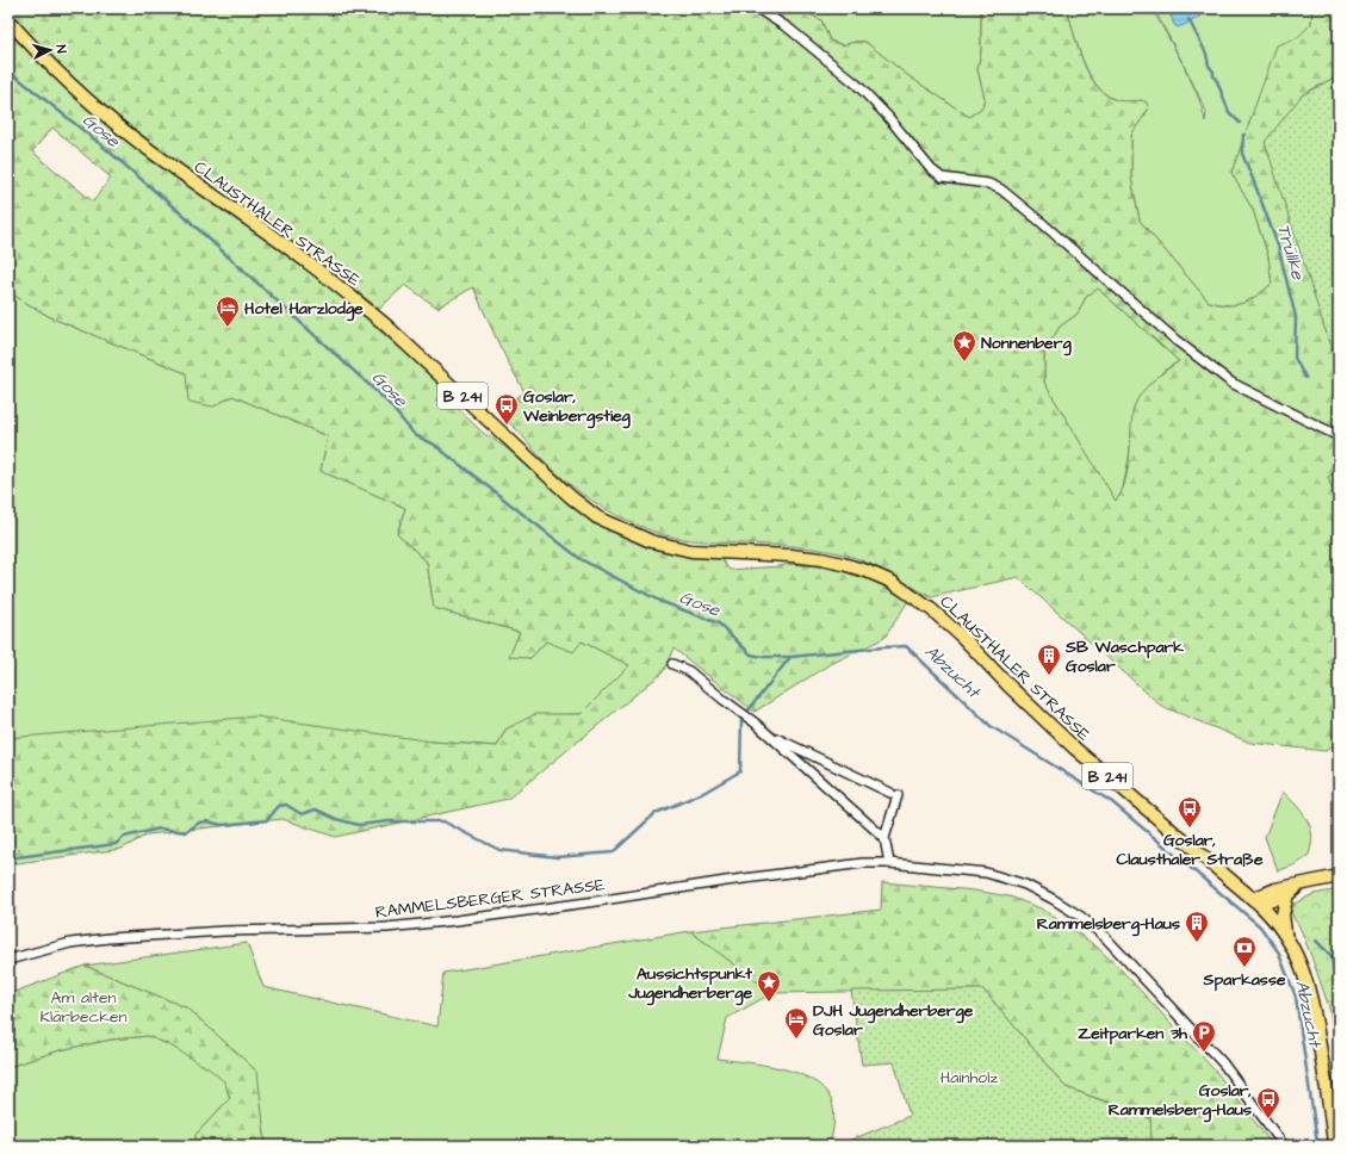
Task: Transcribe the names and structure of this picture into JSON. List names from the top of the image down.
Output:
{
  "streets": {
    "main road": ["CLAUSTHALER STRASSE", "B 241"],
    "street": ["RAMMELSBERGER STRASSE"]
  },
  "water": ["Gose", "Trüllke", "Abzucht"],
  "parks": ["Am alten Klärbecken", "Hainholz"],
  "places": {
    "hotel": ["Hotel Harzlodge", "DJH Jugendherberge Goslar"],
    "place": ["Nonnenberg", "Aussichtspunkt Jugendherberge"],
    "bus stop": ["Goslar, Weinbergstieg", "Goslar, Clausthaler Straße", "Goslar, Rammelsberg-Haus"],
    "building": ["SB Waschpark Goslar", "Rammelsberg-Haus"],
    "bank": ["Sparkasse"],
    "parking": ["Zeitparken 3h"]
  },
  "north": "right"
}
